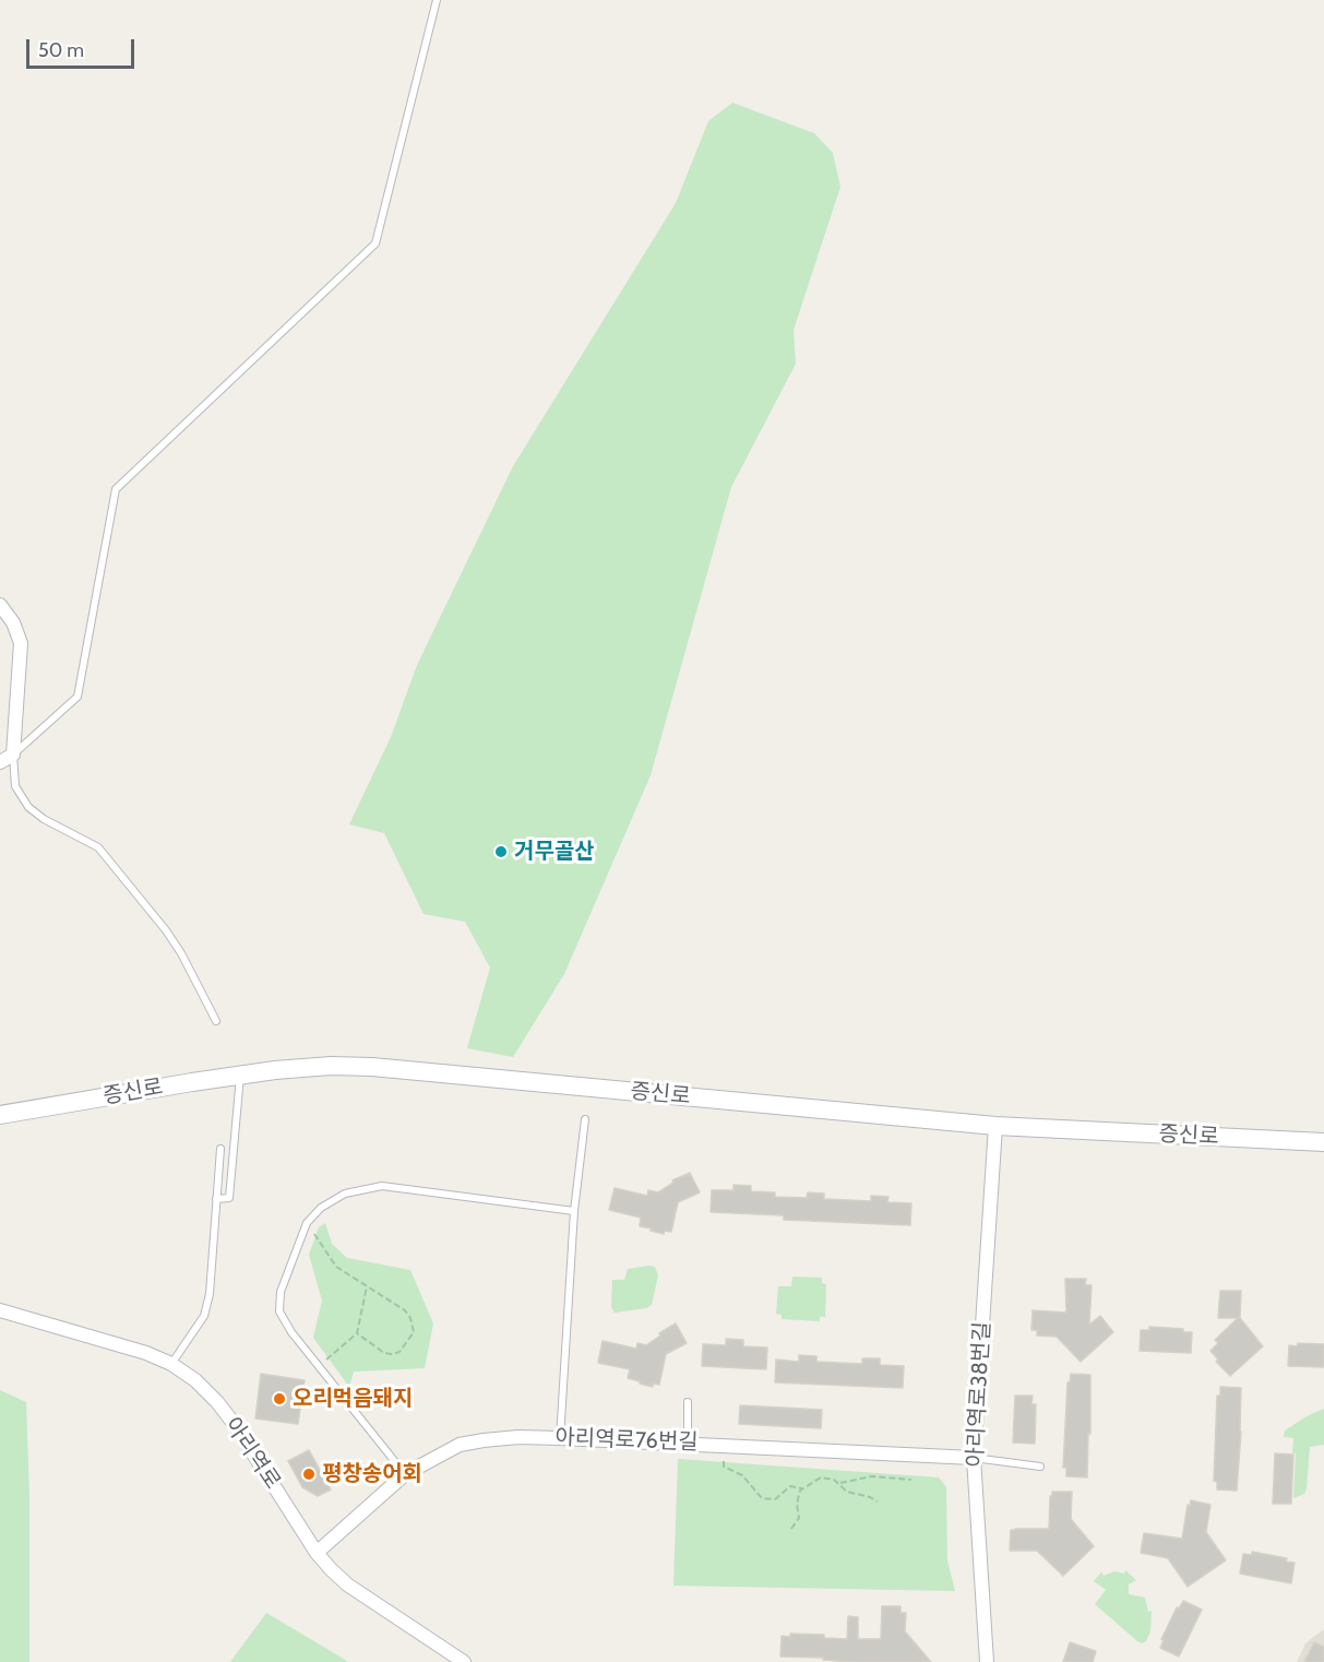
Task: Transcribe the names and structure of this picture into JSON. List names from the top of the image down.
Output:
{
  "streets": {
    "street": [
      "증신로",
      "아리역로38번길",
      "아리역로76번길",
      "아리역로"
    ]
  },
  "crossings": [
    ["증신로", "아리역로38번길"],
    ["아리역로38번길", "아리역로76번길"],
    ["아리역로76번길", "아리역로"]
  ],
  "places": ["거무골산", "오리먹음돼지", "평창송어회"],
  "scale_bar": "50 m"
}
